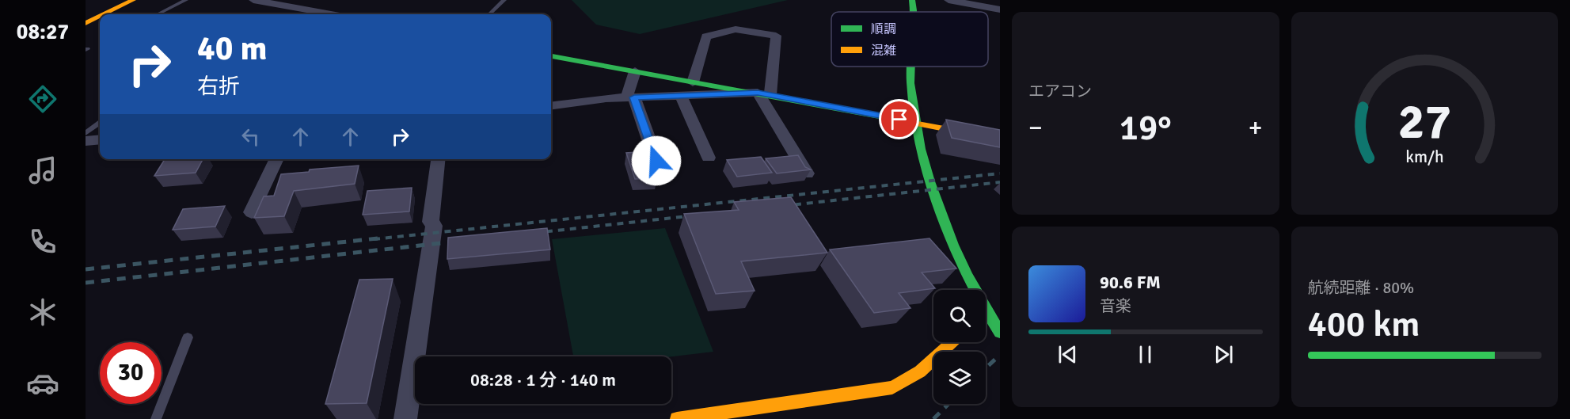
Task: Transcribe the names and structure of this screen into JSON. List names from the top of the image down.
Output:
{
  "legend": ["順調", "混雑"],
  "page": {
    "tabs": "08:27",
    "tile": [
      "エアコン",
      ["航続距離 · 80%", "400 km"]
    ],
    "turn": ["40 m", "右折"],
    "heat": ["−", "19°", "+"],
    "song": ["90.6 FM", "音楽"],
    "limit": "30",
    "trip": "08:28 · 1 分 · 140 m",
    "gauge": ["27", "km/h"]
  }
}
